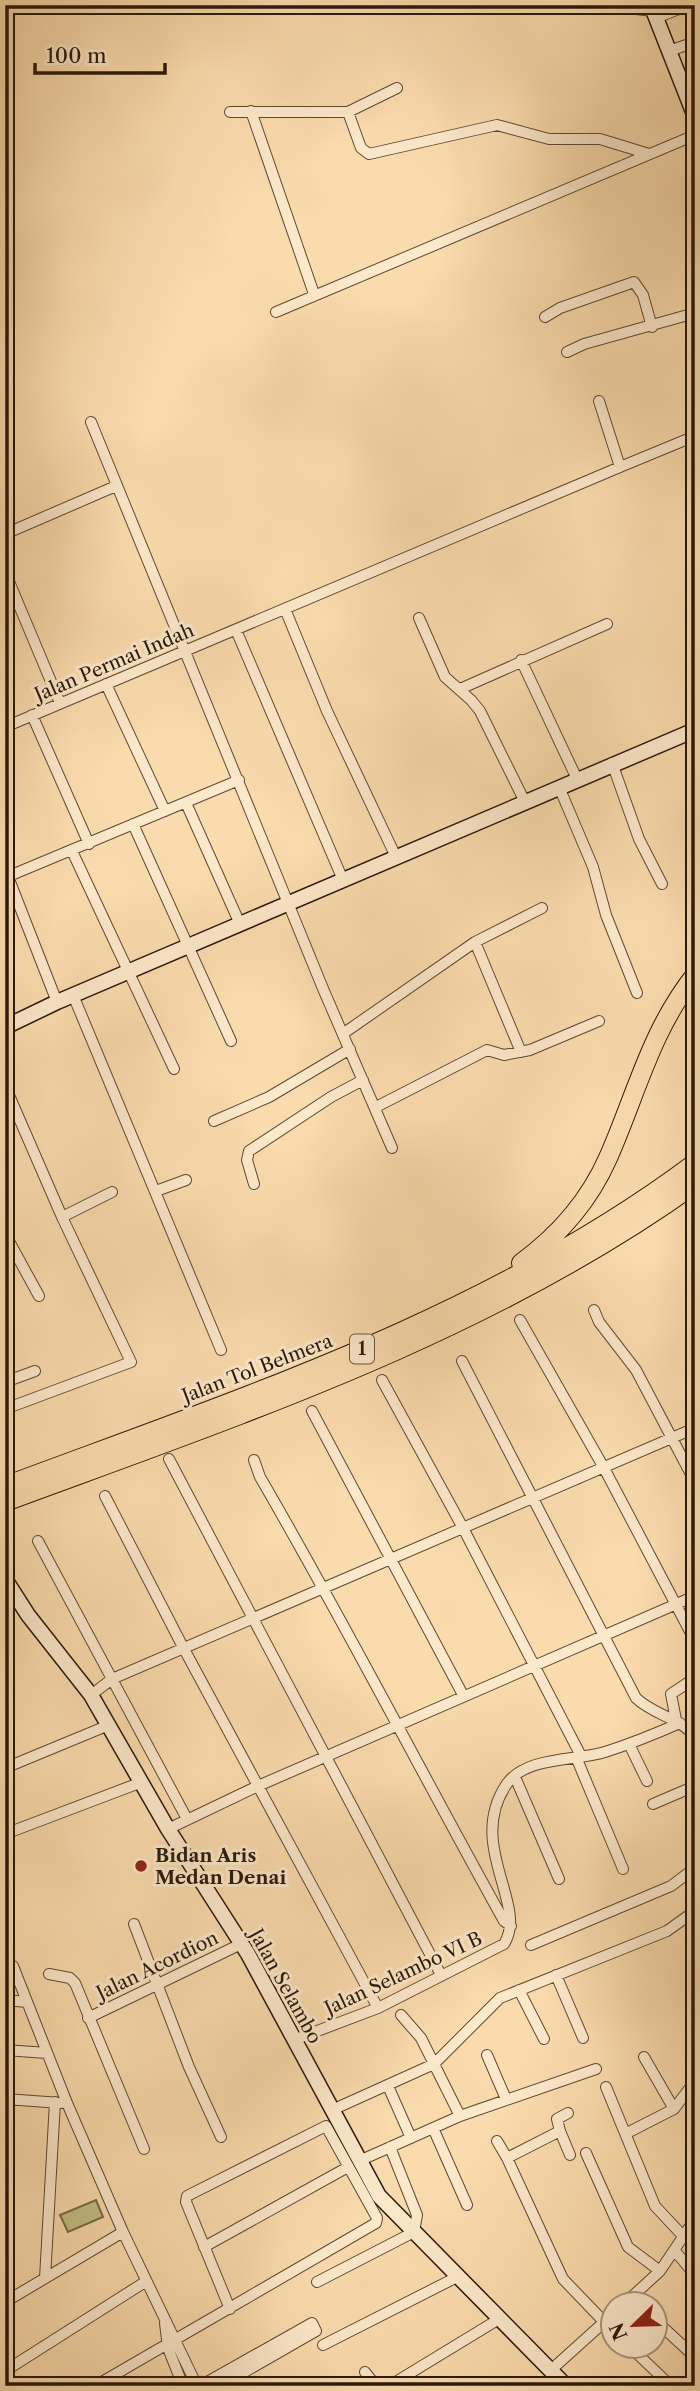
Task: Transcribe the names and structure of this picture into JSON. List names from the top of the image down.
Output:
{
  "streets": {
    "highway": ["1", "Jalan Tol Belmera"],
    "street": [
      "Jalan Permai Indah",
      "Jalan Acordion",
      "Jalan Selambo VI B",
      "Jalan Selambo"
    ]
  },
  "crossings": [
    ["Jalan Acordion", "Jalan Selambo"],
    ["Jalan Selambo VI B", "Jalan Selambo"]
  ],
  "places": ["Bidan Aris Medan Denai"],
  "scale_bar": "100 m",
  "north": "bottom left"
}
